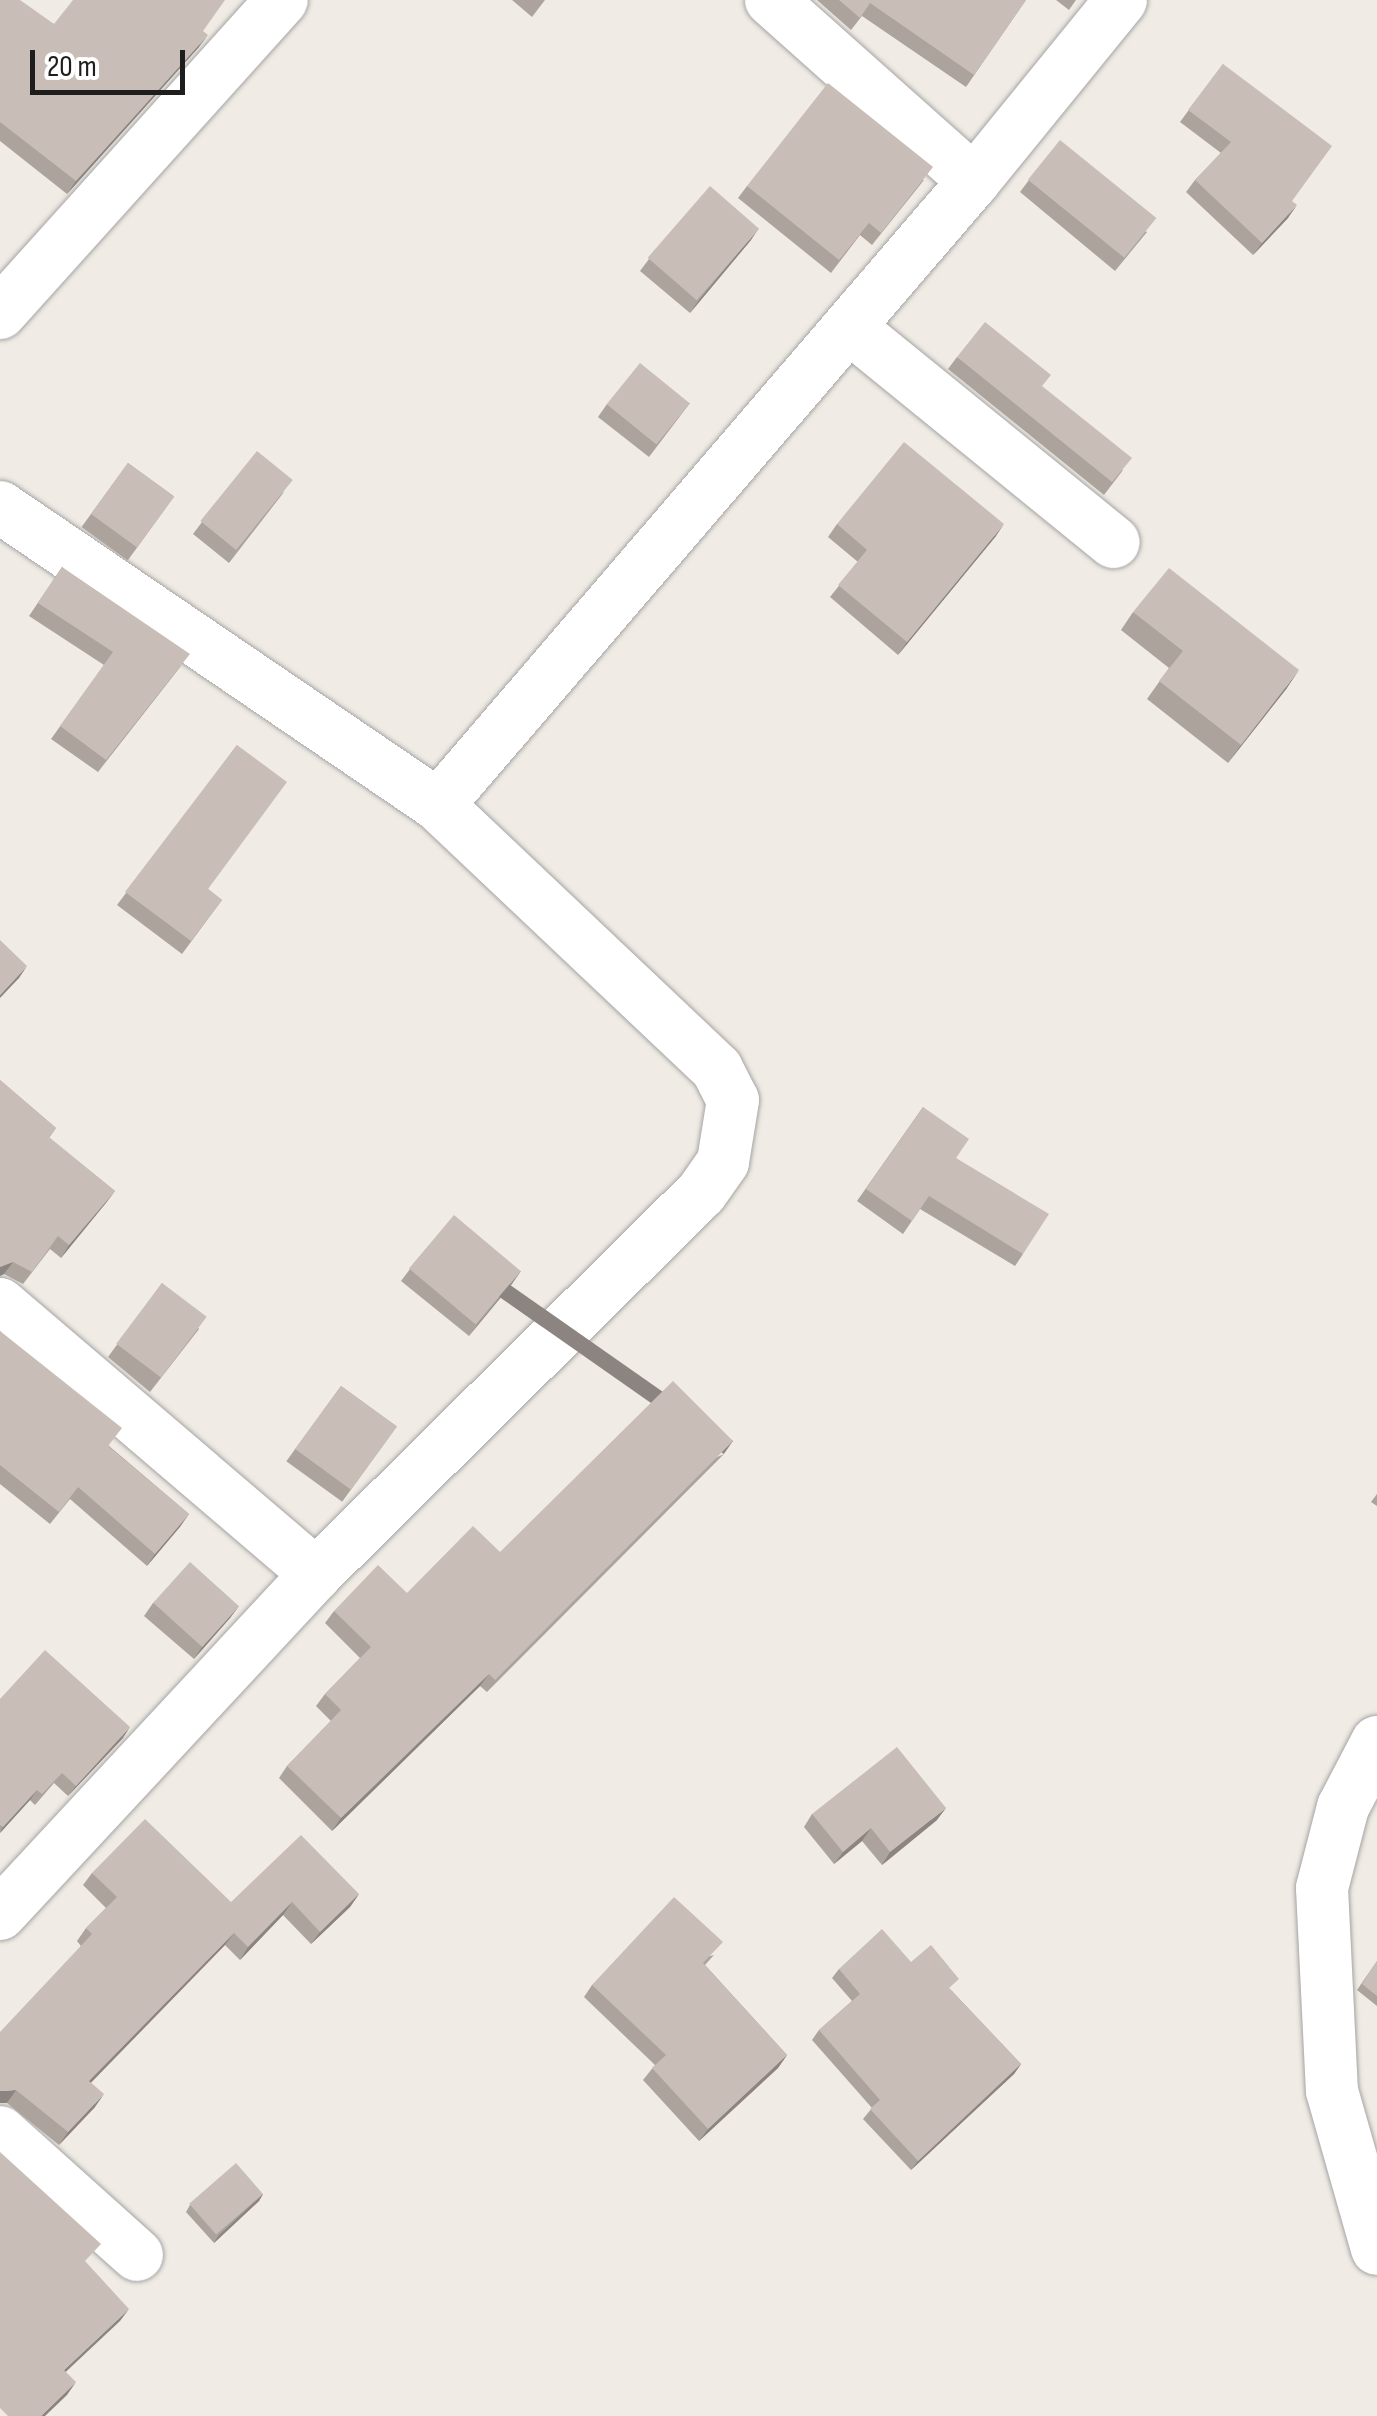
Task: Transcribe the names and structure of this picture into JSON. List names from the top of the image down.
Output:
{
  "scale_bar": "20 m"
}
